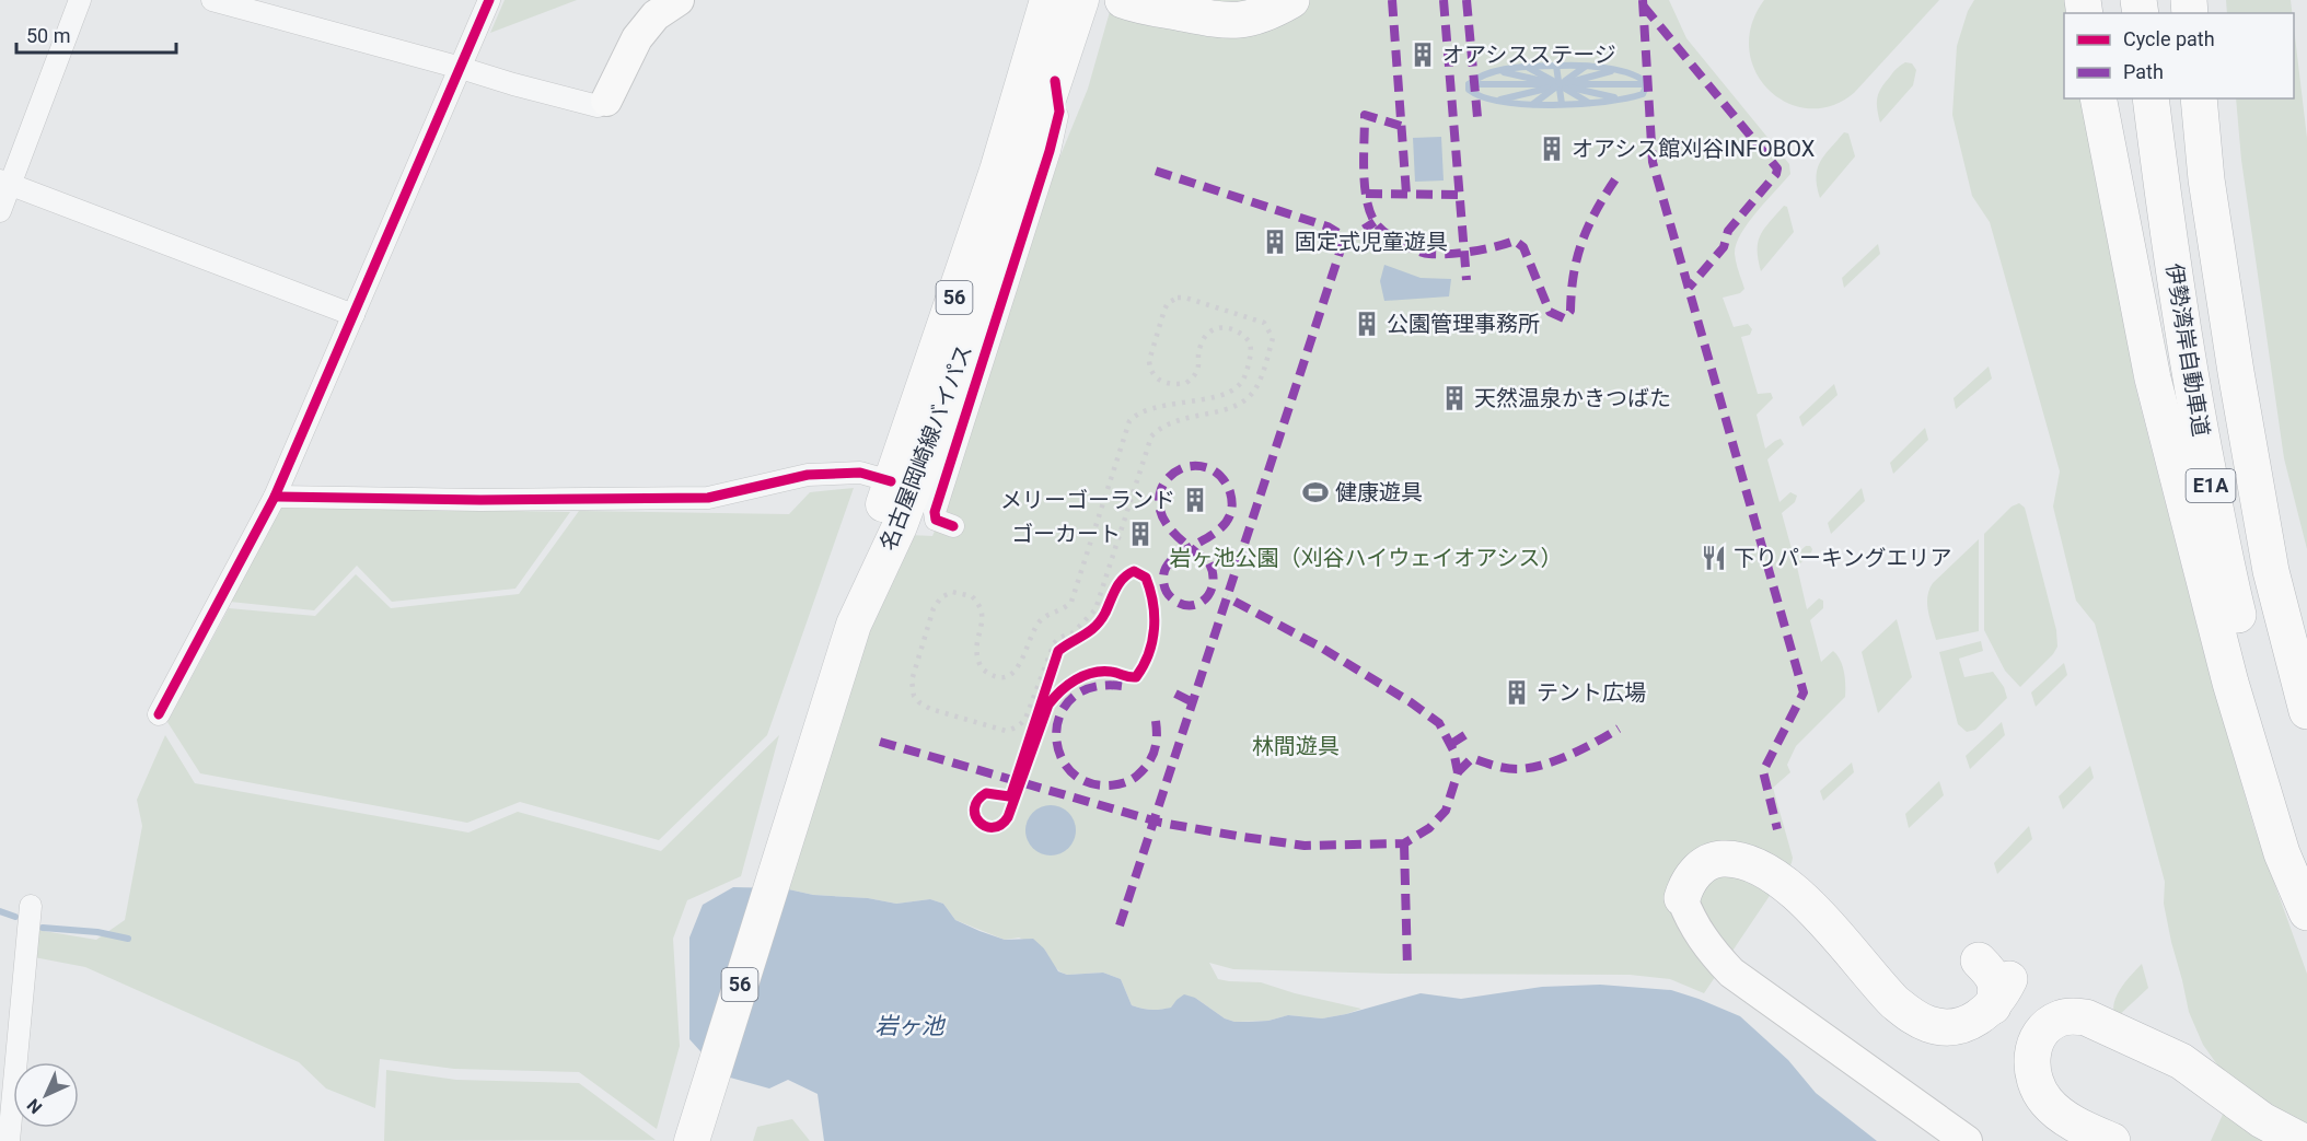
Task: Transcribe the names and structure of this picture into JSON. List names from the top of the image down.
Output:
{
  "streets": {
    "highway": ["伊勢湾岸自動車道", "E1A"],
    "main road": ["56", "名古屋岡崎線バイパス"]
  },
  "water": ["岩ヶ池"],
  "parks": ["岩ヶ池公園（刈谷ハイウェイオアシス）", "林間遊具"],
  "places": {
    "building": [
      "オアシスステージ",
      "オアシス館刈谷INFOBOX",
      "固定式児童遊具",
      "公園管理事務所",
      "天然温泉かきつばた",
      "メリーゴーランド",
      "ゴーカート",
      "テント広場"
    ],
    "sports": ["健康遊具"],
    "restaurant": ["下りパーキングエリア"]
  },
  "legend": ["Cycle path", "Path"],
  "scale_bar": "50 m",
  "north": "bottom left"
}
